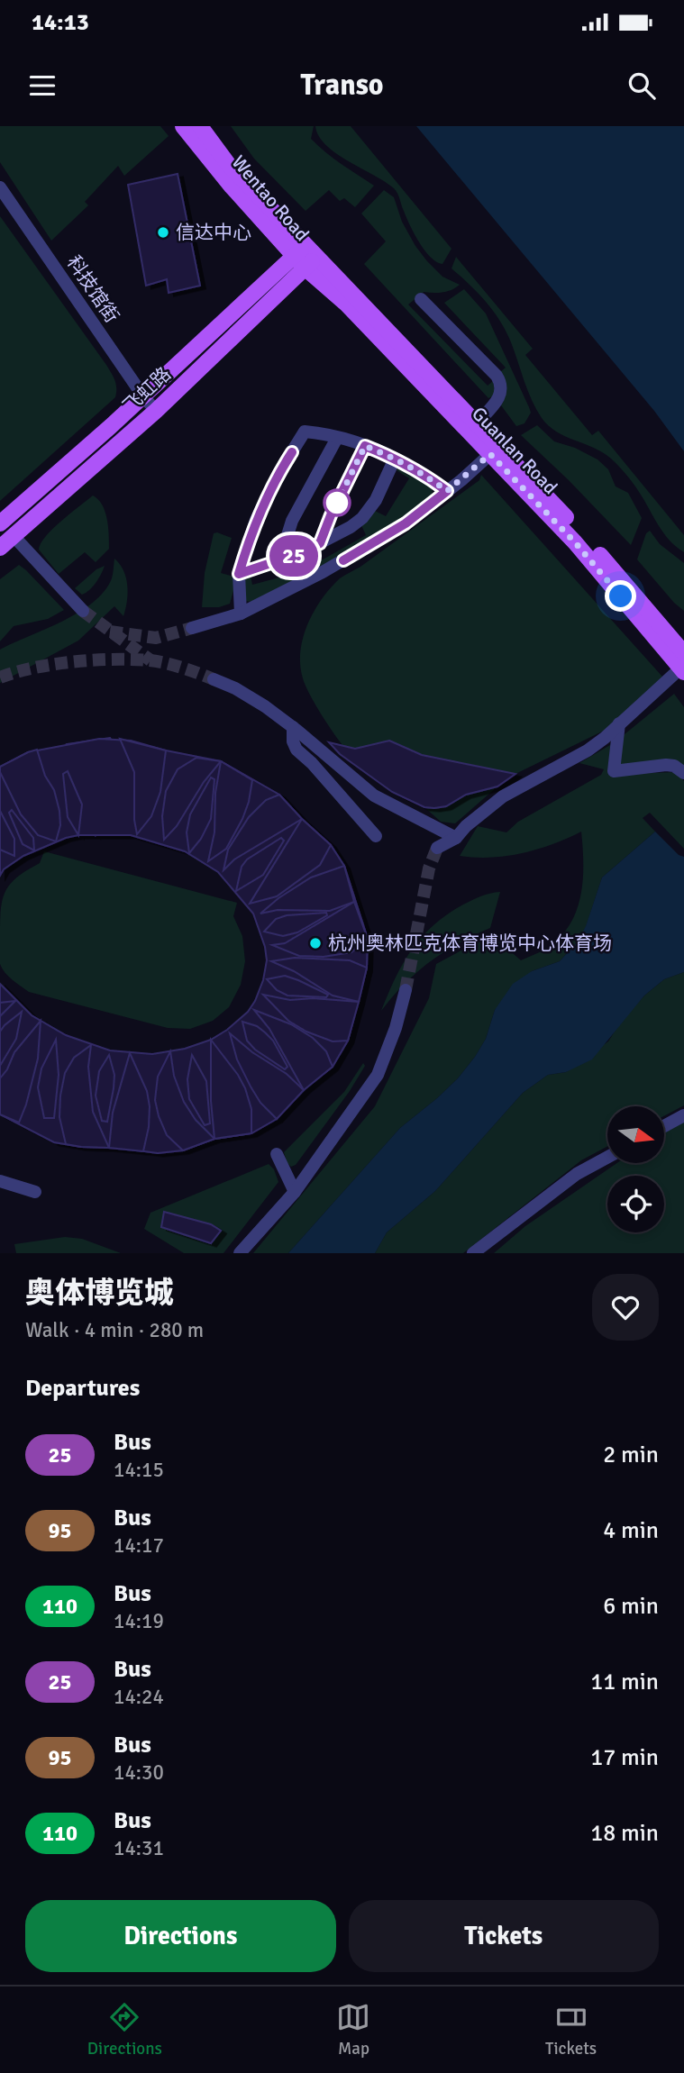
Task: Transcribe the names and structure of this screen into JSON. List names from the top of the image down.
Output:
{
  "streets": {
    "main road": ["Wentao Road", "飞虹路", "Guanlan Road"],
    "street": ["科技馆街"]
  },
  "crossings": [
    ["Wentao Road", "飞虹路"],
    ["Wentao Road", "Guanlan Road"],
    ["科技馆街", "飞虹路"],
    ["飞虹路", "Guanlan Road"]
  ],
  "places": ["信达中心", "杭州奥林匹克体育博览中心体育场"],
  "lines": ["bus line 25"],
  "north": "right",
  "page": {
    "status": "14:13",
    "header": "Transo",
    "on_map": "25",
    "heading": [
      ["奥体博览城", "Walk · 4 min · 280 m"],
      "Departures"
    ],
    "list": [
      {
        "mark": "25",
        "name": "Bus",
        "note": "14:15",
        "value": "2 min"
      },
      {
        "mark": "95",
        "name": "Bus",
        "note": "14:17",
        "value": "4 min"
      },
      {
        "mark": "110",
        "name": "Bus",
        "note": "14:19",
        "value": "6 min"
      },
      {
        "mark": "25",
        "name": "Bus",
        "note": "14:24",
        "value": "11 min"
      },
      {
        "mark": "95",
        "name": "Bus",
        "note": "14:30",
        "value": "17 min"
      },
      {
        "mark": "110",
        "name": "Bus",
        "note": "14:31",
        "value": "18 min"
      }
    ],
    "buttons": ["Directions", "Tickets"],
    "tabs": ["Directions", "Map", "Tickets"]
  }
}
